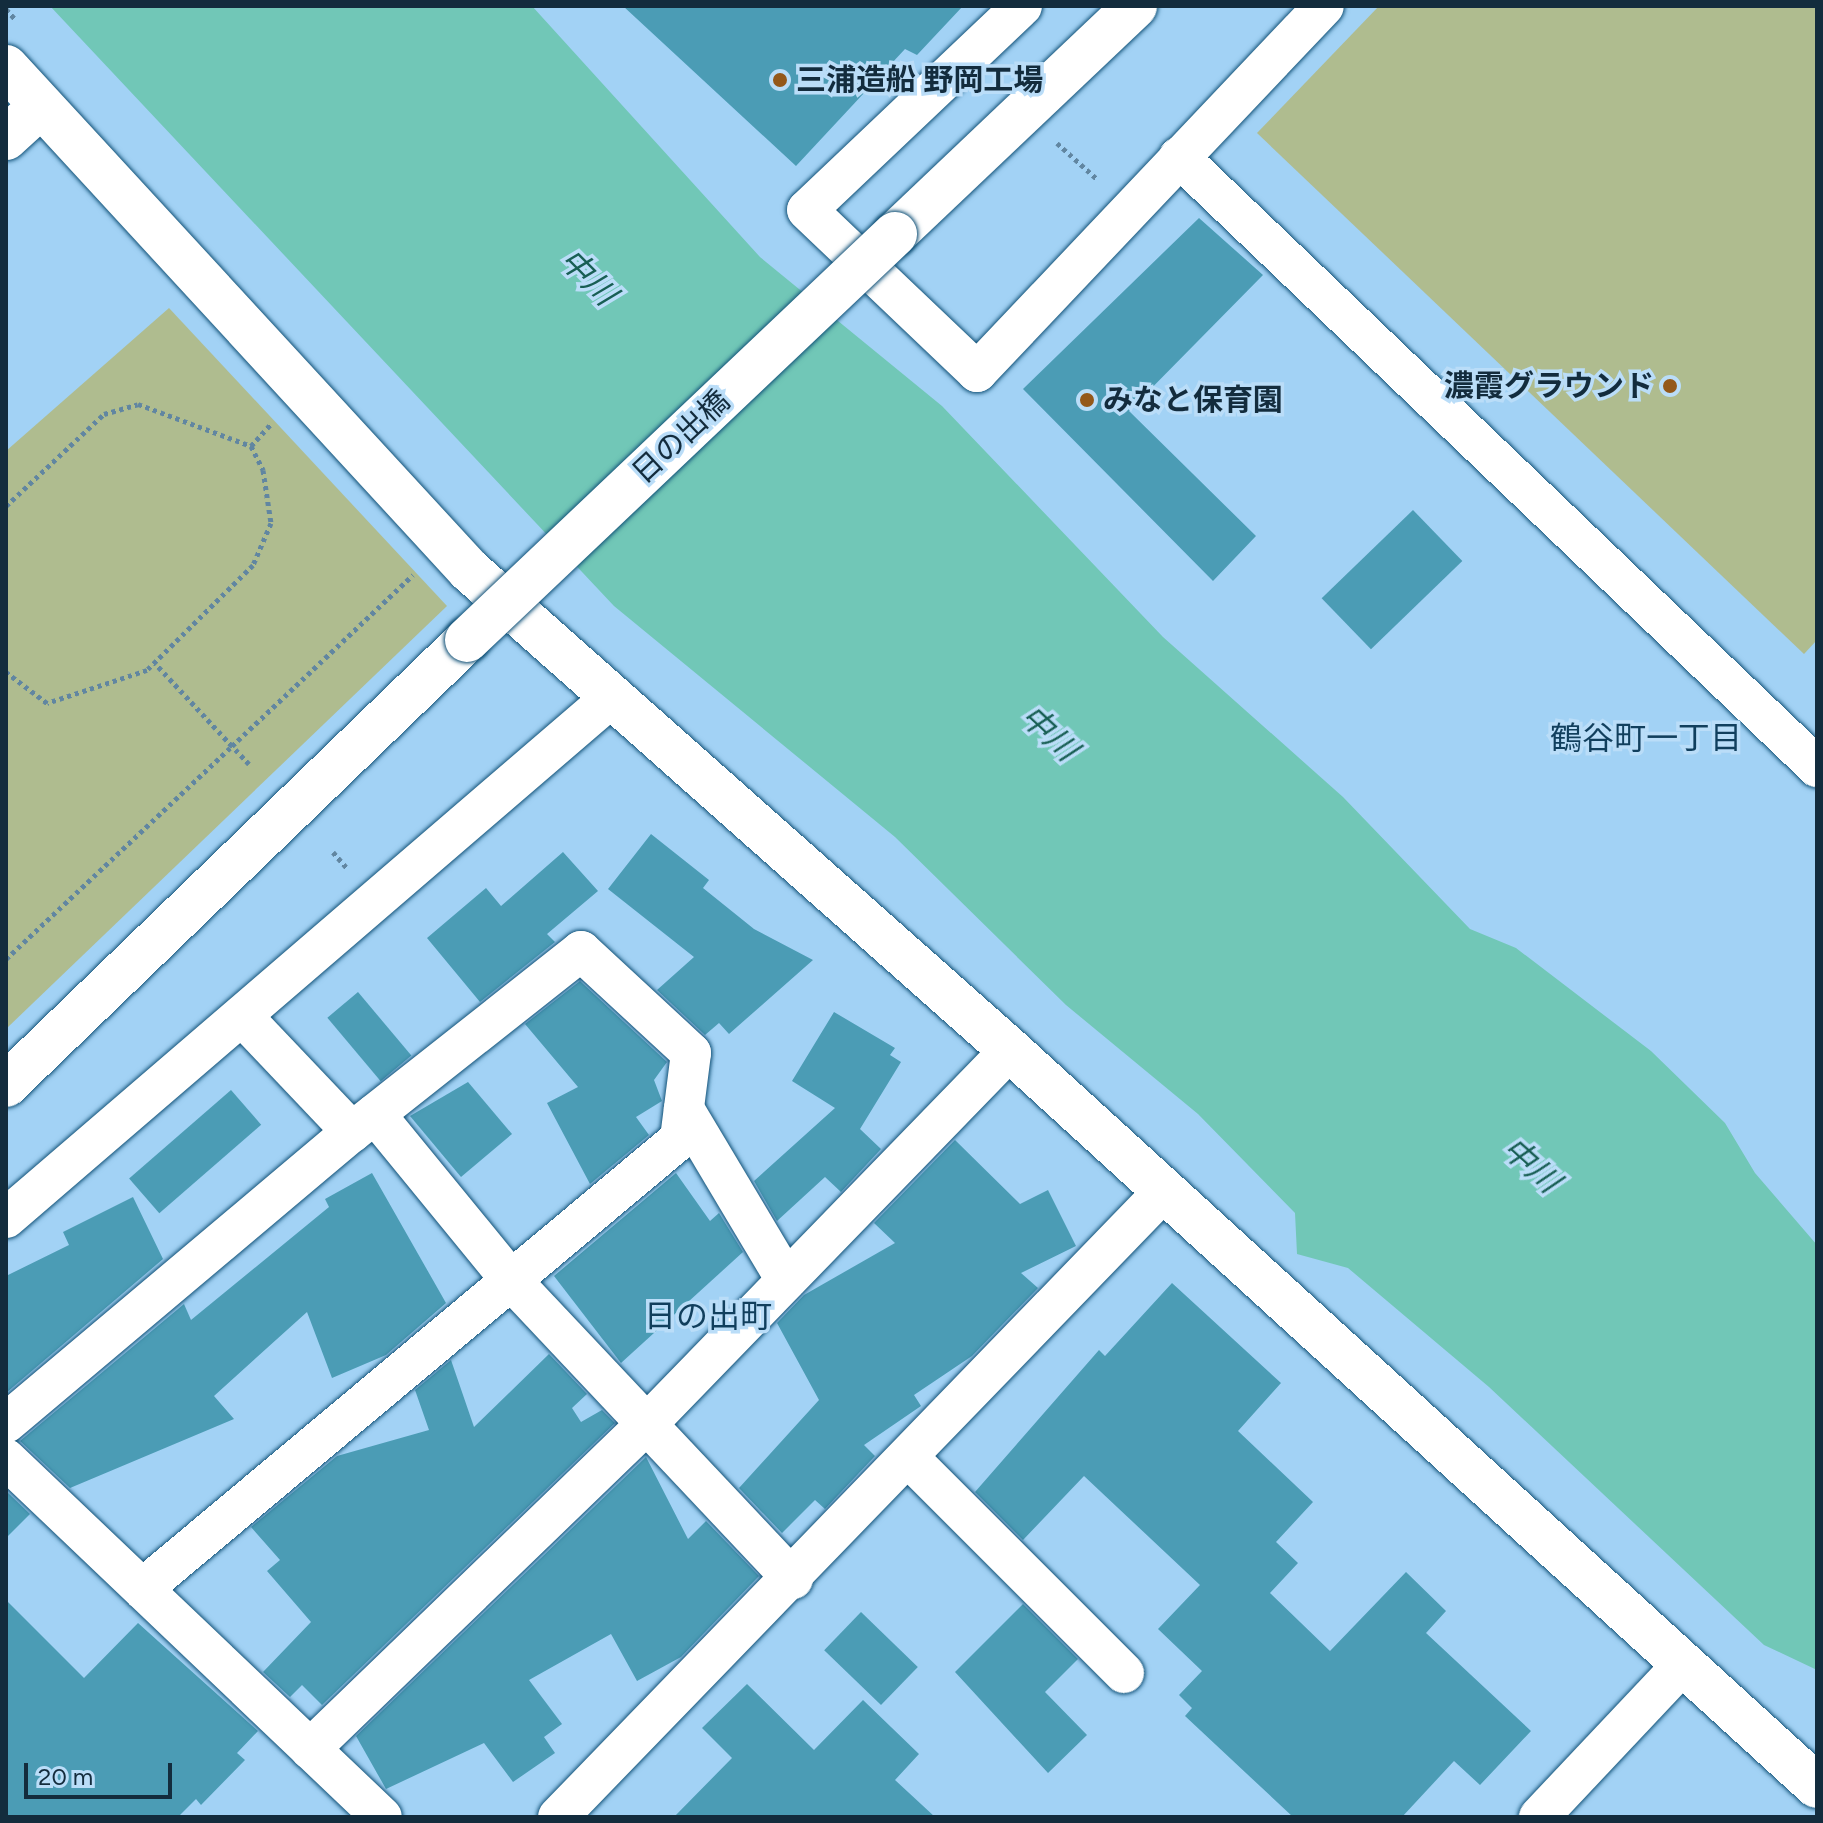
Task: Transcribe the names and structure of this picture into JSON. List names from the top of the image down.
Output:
{
  "streets": {
    "street": ["日の出橋"]
  },
  "districts": ["鶴谷町一丁目", "日の出町"],
  "water": ["中川"],
  "places": ["三浦造船 野岡工場", "濃霞グラウンド", "みなと保育園"],
  "scale_bar": "20 m"
}
